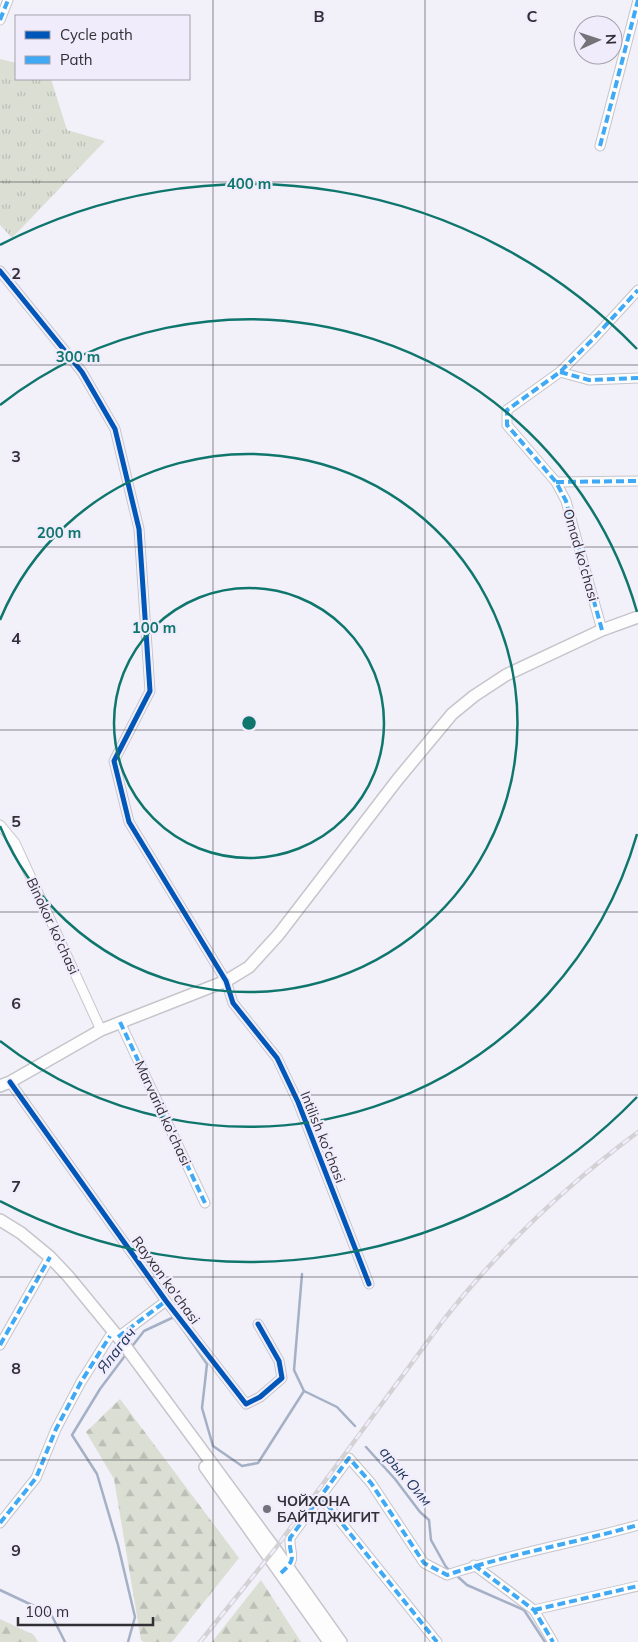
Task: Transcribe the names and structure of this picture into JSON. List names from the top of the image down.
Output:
{
  "streets": {
    "street": [
      "Omad ko'chasi",
      "Binokor ko'chasi",
      "Marvarid ko'chasi",
      "Intilish ko'chasi",
      "Rayxon ko'chasi"
    ]
  },
  "water": ["Ялагач", "арык Оим"],
  "places": ["ЧОЙХОНА БАЙТДЖИГИТ"],
  "legend": ["Cycle path", "Path"],
  "scale_bar": "100 m",
  "north": "right",
  "grid": {
    "columns": ["B", "C"],
    "rows": [
      "2",
      "3",
      "4",
      "5",
      "6",
      "7",
      "8",
      "9"
    ]
  },
  "rings": [
    "400 m",
    "300 m",
    "200 m",
    "100 m"
  ]
}
